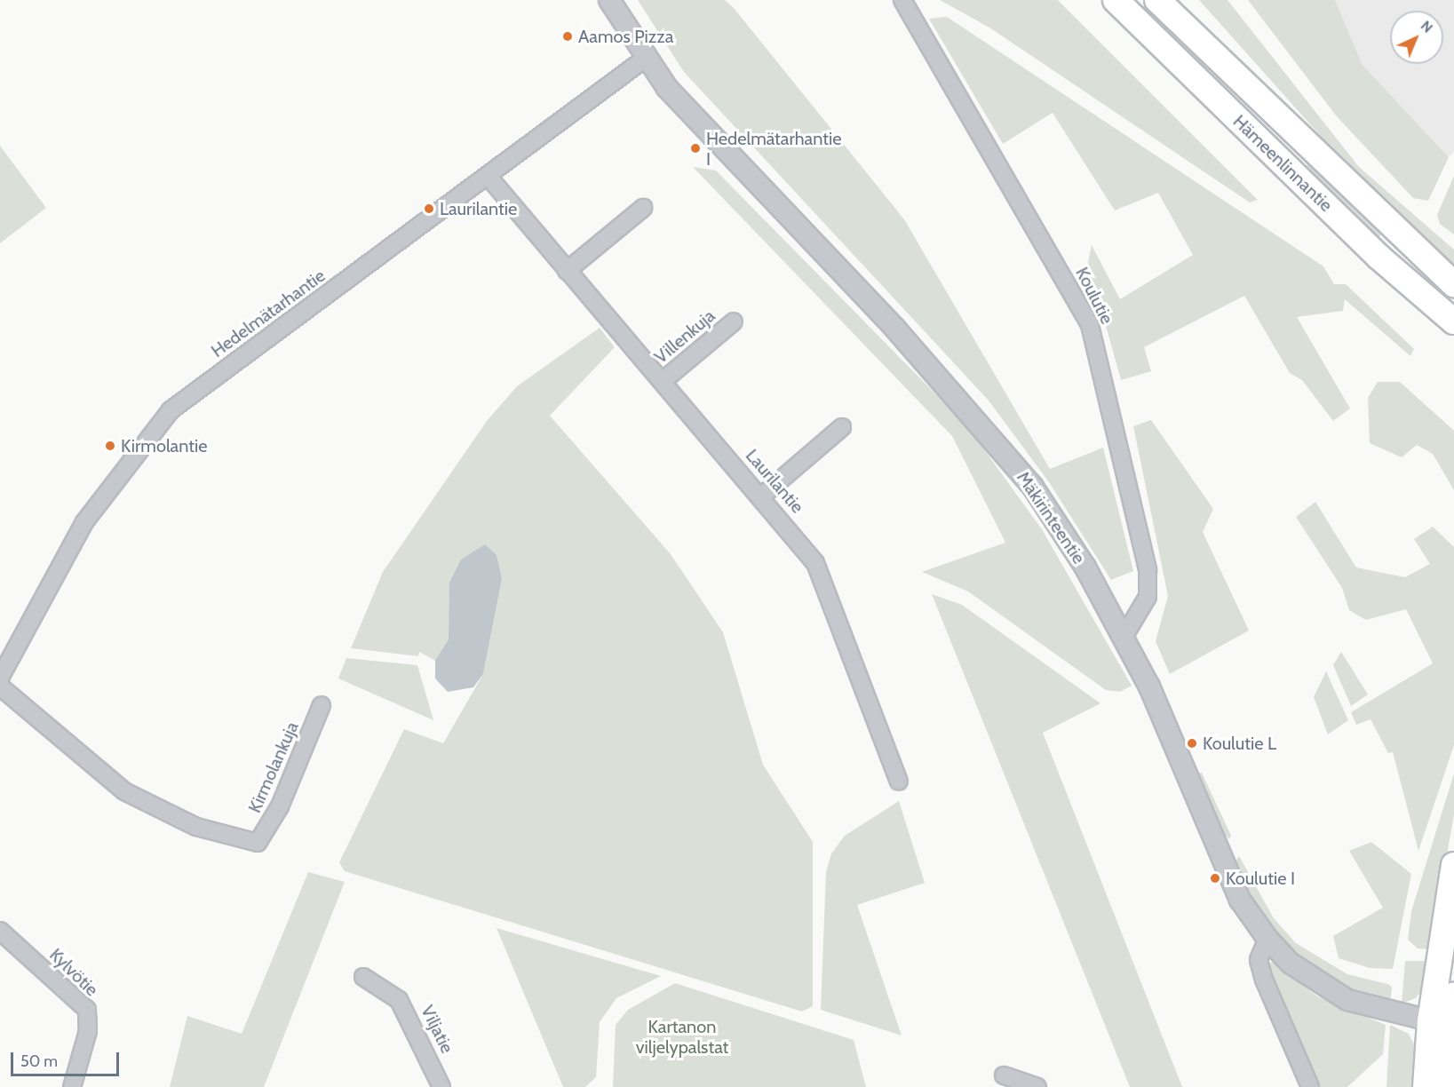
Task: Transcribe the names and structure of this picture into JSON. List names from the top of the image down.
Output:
{
  "streets": {
    "main road": ["Hämeenlinnantie"],
    "street": [
      "Koulutie",
      "Hedelmätarhantie",
      "Villenkuja",
      "Laurilantie",
      "Mäkirinteentie",
      "Kirmolankuja",
      "Kylvötie",
      "Viljatie"
    ]
  },
  "crossings": [
    ["Koulutie", "Mäkirinteentie"],
    ["Hedelmätarhantie", "Laurilantie"],
    ["Hedelmätarhantie", "Mäkirinteentie"],
    ["Villenkuja", "Laurilantie"]
  ],
  "parks": ["Kartanon viljelypalstat"],
  "places": [
    "Aamos Pizza",
    "Hedelmätarhantie I",
    "Laurilantie",
    "Kirmolantie",
    "Koulutie L",
    "Koulutie I"
  ],
  "scale_bar": "50 m",
  "north": "top right"
}
